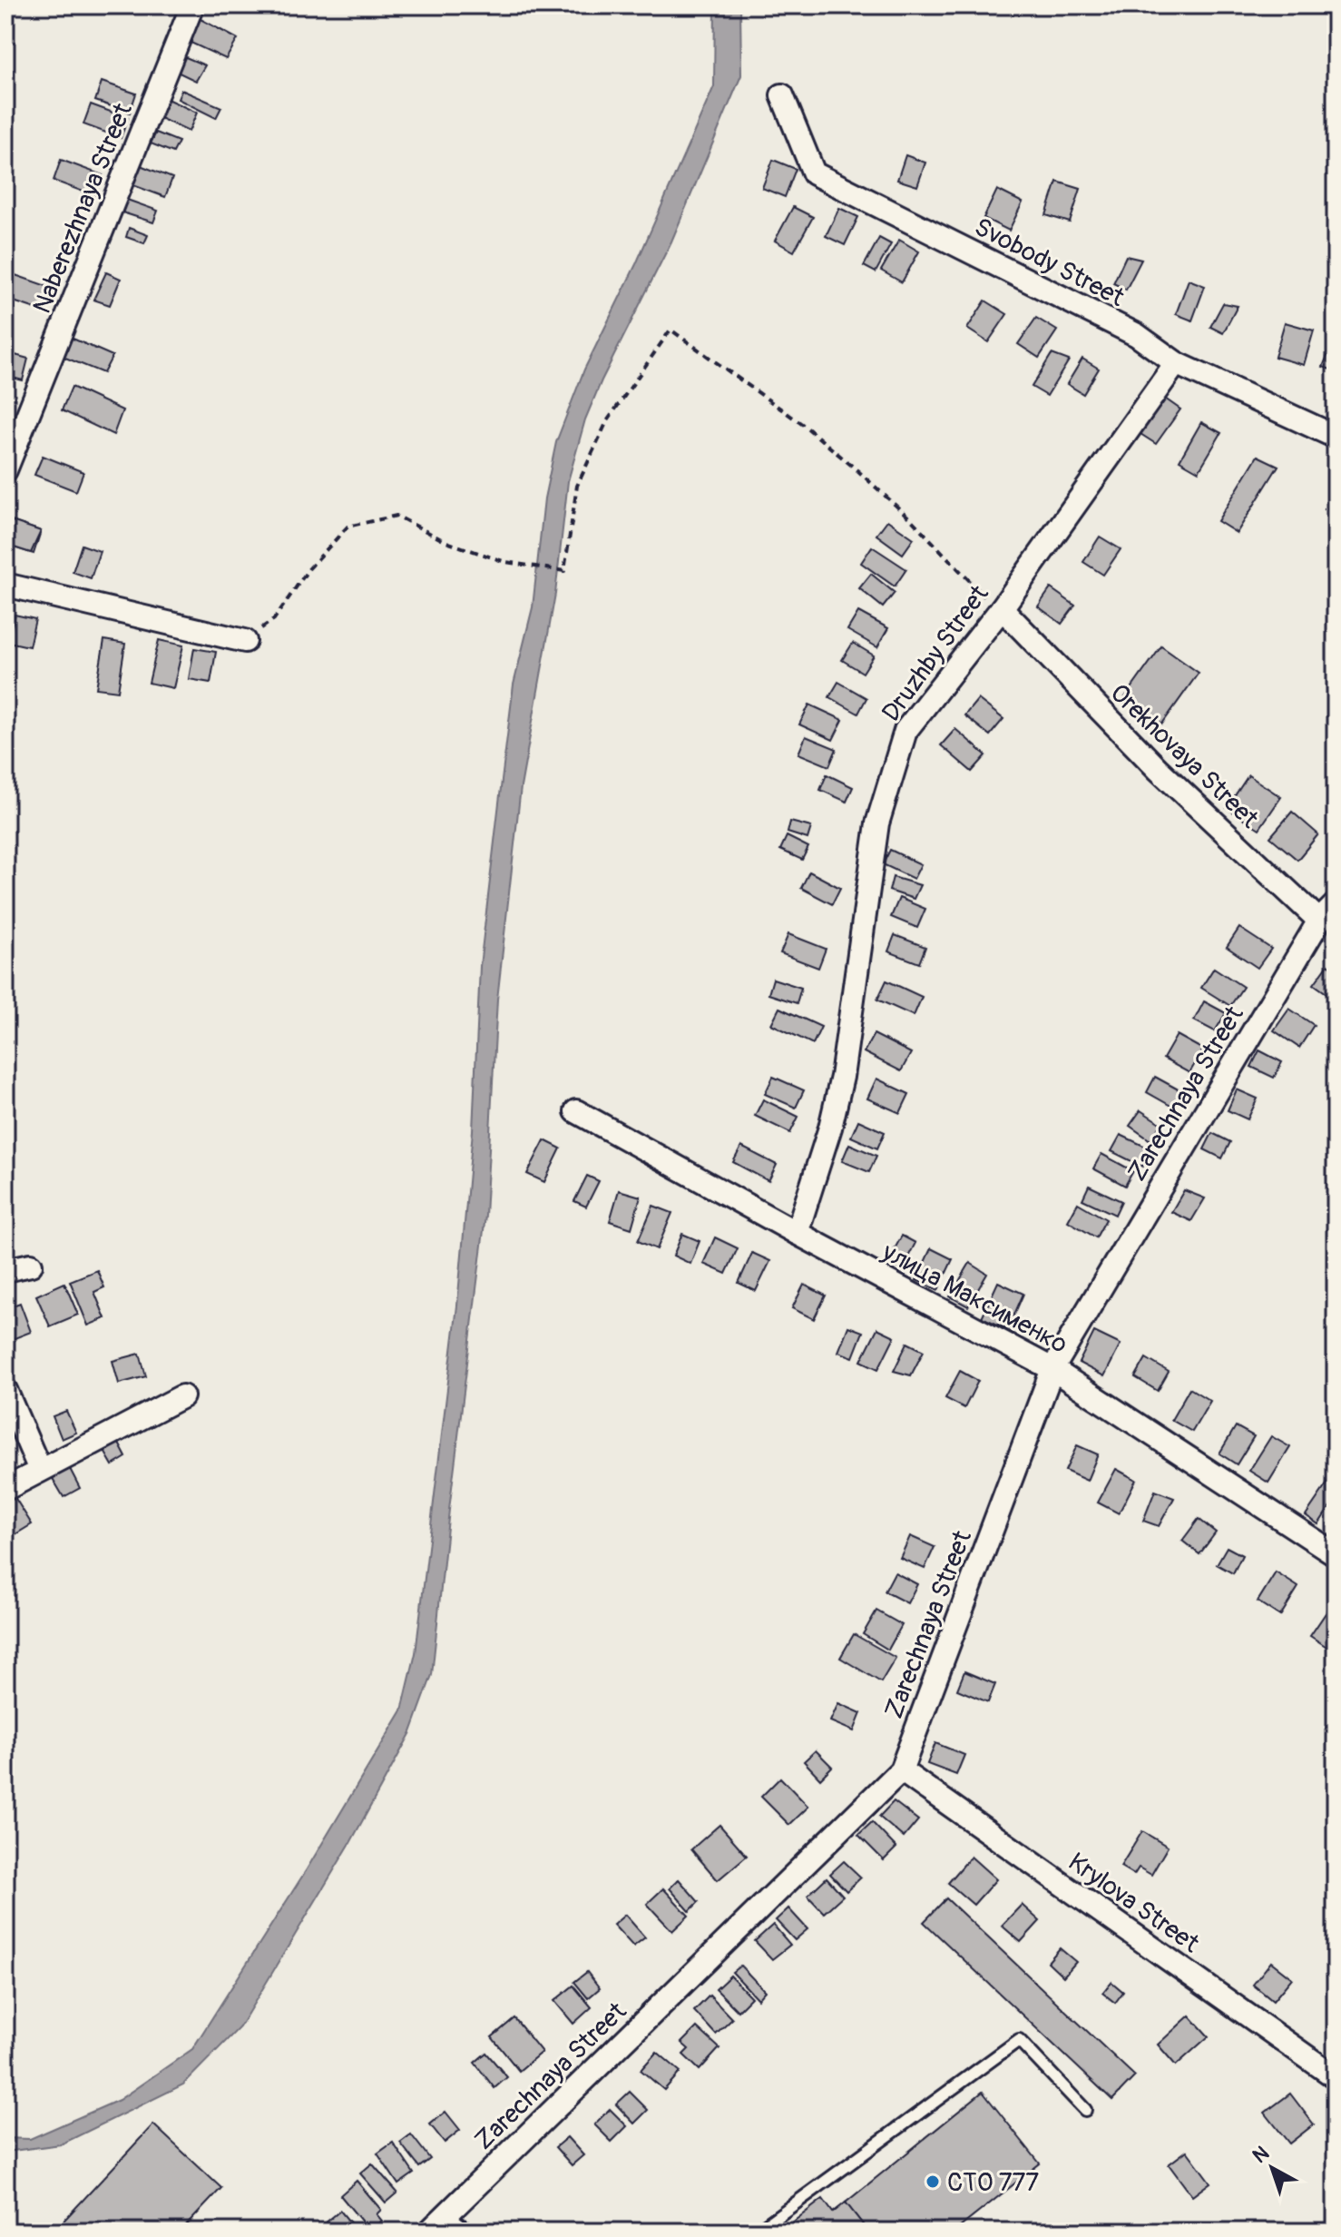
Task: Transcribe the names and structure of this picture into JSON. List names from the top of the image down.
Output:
{
  "streets": {
    "street": [
      "Naberezhnaya Street",
      "Svobody Street",
      "Druzhby Street",
      "Orekhovaya Street",
      "Zarechnaya Street",
      "улица Максименко",
      "Krylova Street"
    ]
  },
  "crossings": [
    ["Svobody Street", "Druzhby Street"],
    ["Druzhby Street", "Orekhovaya Street"],
    ["Druzhby Street", "улица Максименко"],
    ["Orekhovaya Street", "Zarechnaya Street"],
    ["Zarechnaya Street", "улица Максименко"],
    ["Zarechnaya Street", "Krylova Street"]
  ],
  "places": ["СТО 777"],
  "north": "top left"
}
